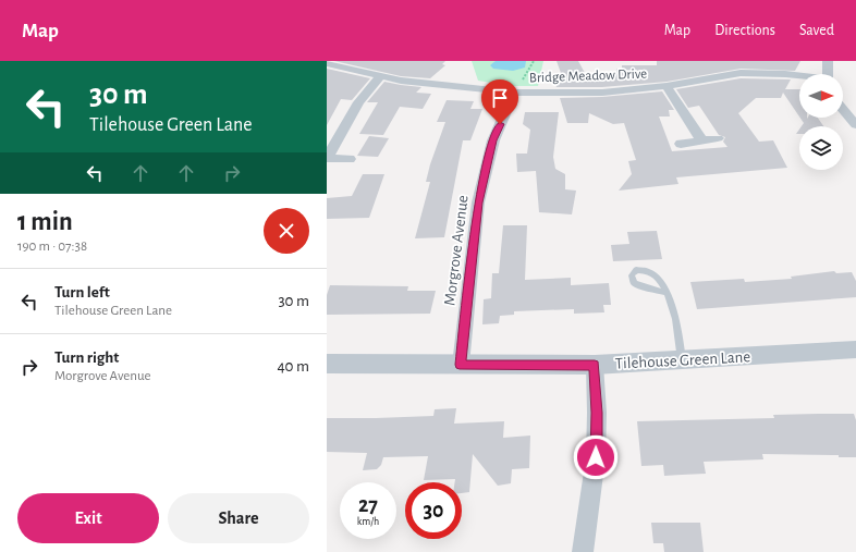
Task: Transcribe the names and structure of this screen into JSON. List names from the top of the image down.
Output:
{
  "streets": {
    "street": ["Bridge Meadow Drive", "Morgrove Avenue", "Tilehouse Green Lane"]
  },
  "crossings": [
    ["Bridge Meadow Drive", "Morgrove Avenue"],
    ["Morgrove Avenue", "Tilehouse Green Lane"]
  ],
  "north": "right",
  "page": {
    "header": "Map",
    "nav": ["Map", "Directions", "Saved"],
    "turn": ["30 m", "Tilehouse Green Lane"],
    "heading": ["1 min", "190 m · 07:38"],
    "list": [
      {
        "name": "Turn left",
        "note": "Tilehouse Green Lane",
        "value": "30 m"
      },
      {
        "name": "Turn right",
        "note": "Morgrove Avenue",
        "value": "40 m"
      }
    ],
    "speed": "27 km/h",
    "limit": "30",
    "buttons": ["Exit", "Share"]
  }
}
